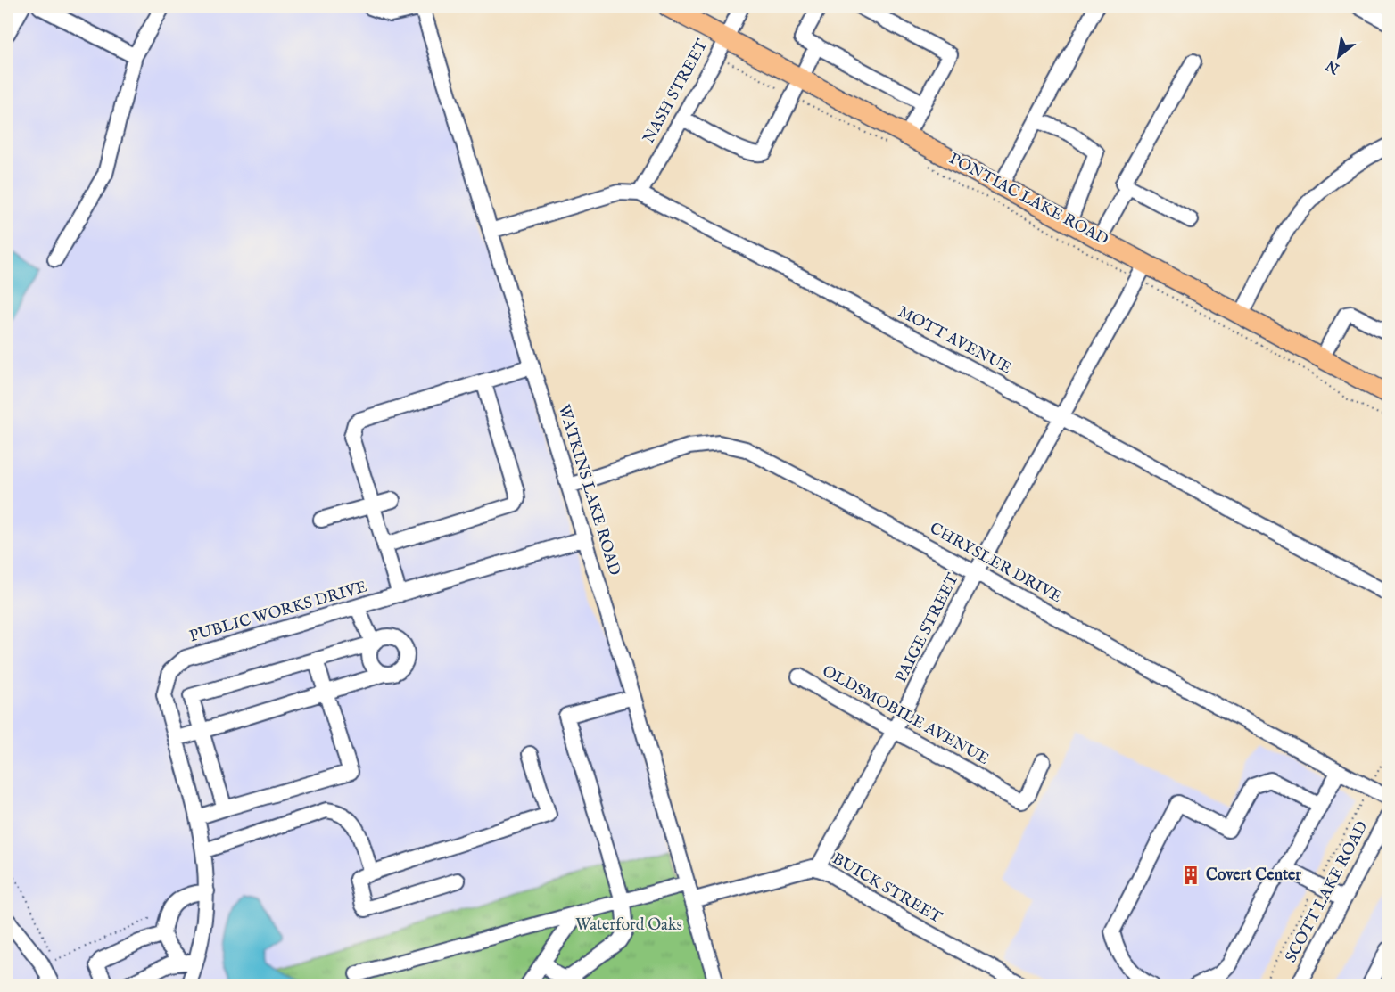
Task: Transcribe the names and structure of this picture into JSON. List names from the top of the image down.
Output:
{
  "streets": {
    "main road": ["PONTIAC LAKE ROAD"],
    "street": [
      "NASH STREET",
      "MOTT AVENUE",
      "WATKINS LAKE ROAD",
      "CHRYSLER DRIVE",
      "PUBLIC WORKS DRIVE",
      "PAIGE STREET",
      "OLDSMOBILE AVENUE",
      "BUICK STREET",
      "SCOTT LAKE ROAD"
    ]
  },
  "crossings": [
    ["NASH STREET", "PONTIAC LAKE ROAD"],
    ["NASH STREET", "MOTT AVENUE"],
    ["PONTIAC LAKE ROAD", "PAIGE STREET"],
    ["MOTT AVENUE", "WATKINS LAKE ROAD"],
    ["MOTT AVENUE", "PAIGE STREET"],
    ["WATKINS LAKE ROAD", "CHRYSLER DRIVE"],
    ["WATKINS LAKE ROAD", "PUBLIC WORKS DRIVE"],
    ["WATKINS LAKE ROAD", "BUICK STREET"],
    ["CHRYSLER DRIVE", "PAIGE STREET"],
    ["PAIGE STREET", "OLDSMOBILE AVENUE"],
    ["PAIGE STREET", "BUICK STREET"]
  ],
  "parks": ["Waterford Oaks"],
  "places": {
    "building": ["Covert Center"]
  },
  "north": "bottom left"
}
